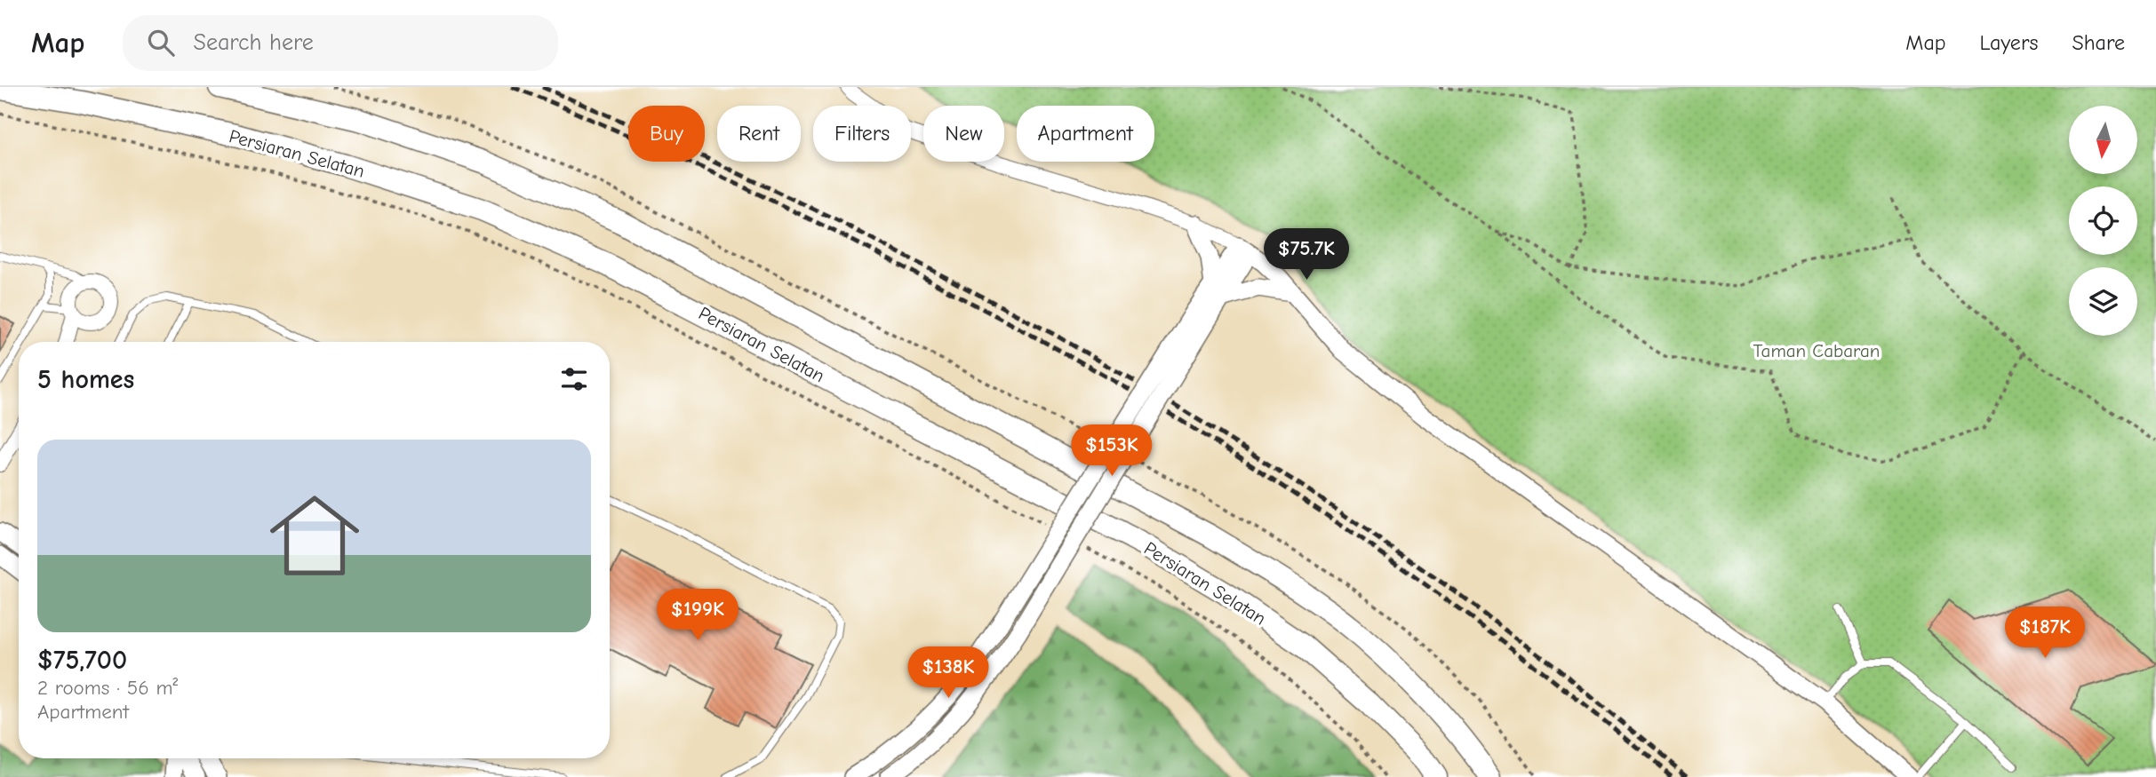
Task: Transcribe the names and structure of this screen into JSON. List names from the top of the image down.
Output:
{
  "streets": {
    "main road": ["Persiaran Selatan"]
  },
  "parks": ["Taman Cabaran"],
  "north": "bottom",
  "page": {
    "header": "Map",
    "search": "Search here",
    "nav": ["Map", "Layers", "Share"],
    "chip": [
      "Buy",
      "Rent",
      "Filters",
      "New",
      "Apartment"
    ],
    "price": [
      "$75.7K",
      "$153K",
      "$199K",
      "$187K",
      "$138K"
    ],
    "heading": "5 homes",
    "list": [
      {
        "name": "$75,700",
        "note": "2 rooms · 56 m² · Apartment"
      }
    ]
  }
}
